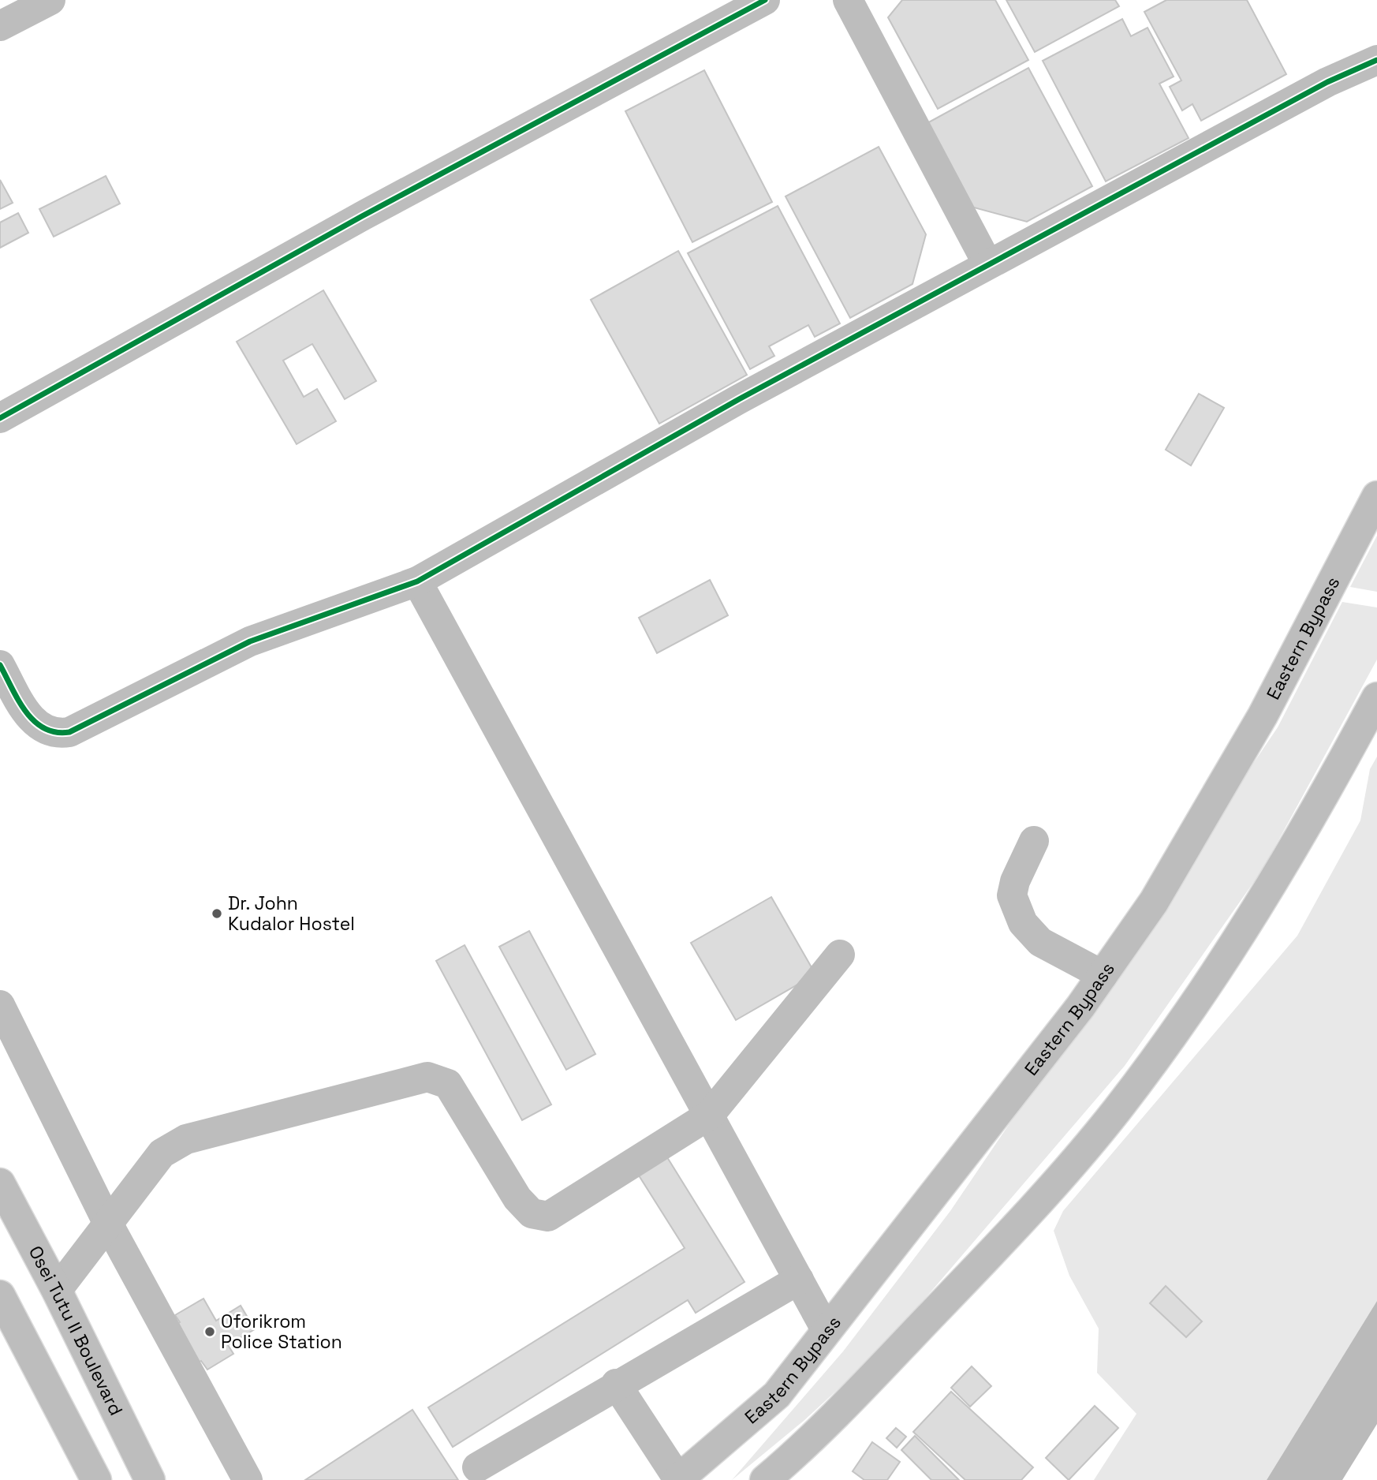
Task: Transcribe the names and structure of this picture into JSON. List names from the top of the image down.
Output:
{
  "streets": {
    "main road": ["Eastern Bypass", "Osei Tutu II Boulevard"]
  },
  "places": ["Dr. John Kudalor Hostel", "Oforikrom Police Station"]
}
